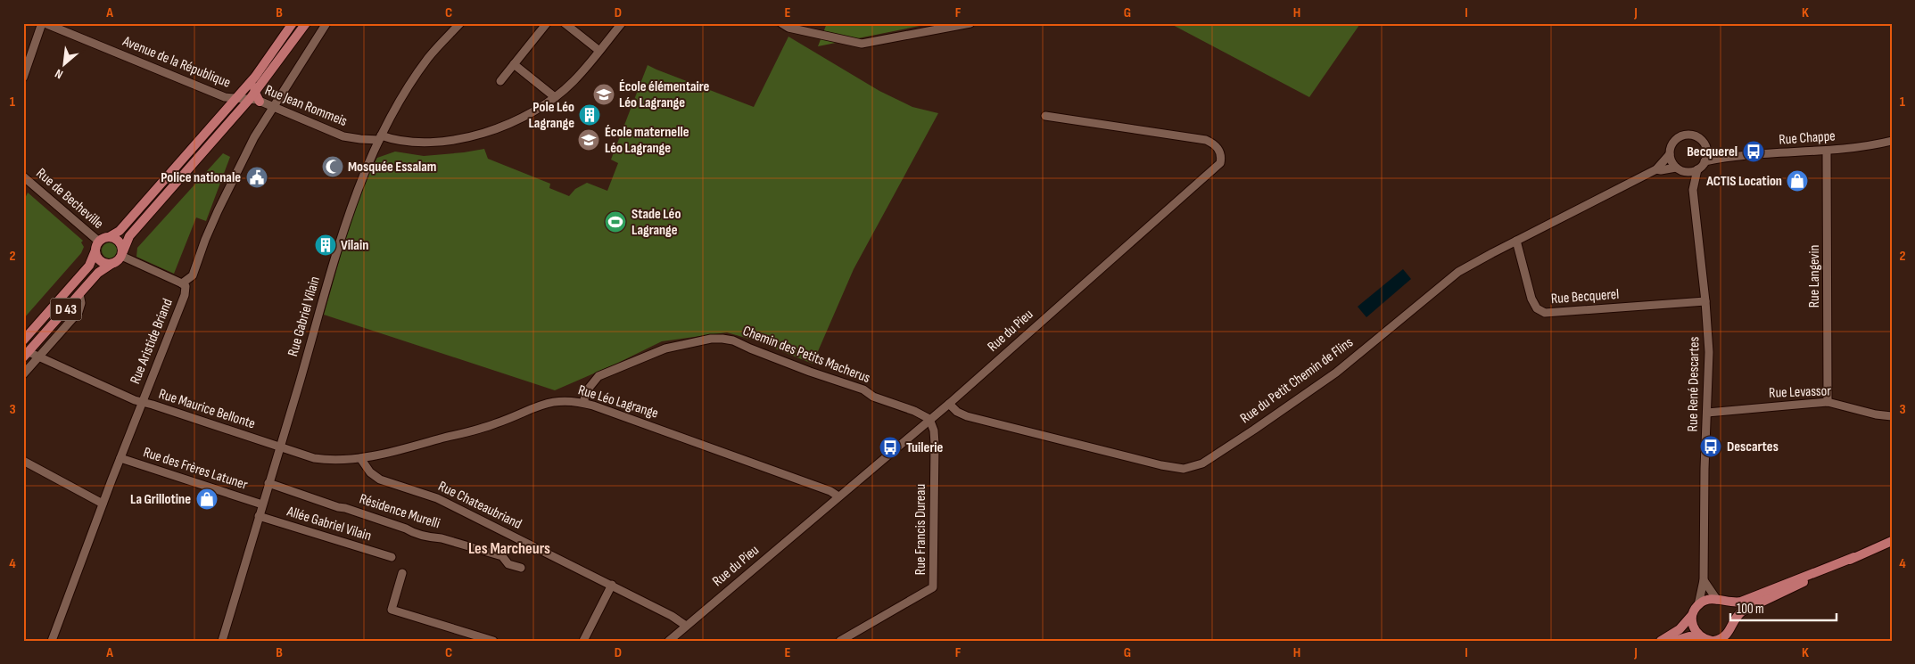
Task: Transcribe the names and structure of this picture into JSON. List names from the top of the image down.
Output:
{
  "streets": {
    "main road": ["D 43"],
    "street": [
      "Avenue de la République",
      "Rue Jean Rommeis",
      "Rue Chappe",
      "Rue de Becheville",
      "Rue Langevin",
      "Rue Becquerel",
      "Rue Gabriel Vilain",
      "Rue du Pieu",
      "Rue Aristide Briand",
      "Chemin des Petits Macherus",
      "Rue du Petit Chemin de Flins",
      "Rue René Descartes",
      "Rue Levassor",
      "Rue Léo Lagrange",
      "Rue Maurice Bellonte",
      "Rue des Frères Latuner",
      "Rue Chateaubriand",
      "Résidence Murelli",
      "Allée Gabriel Vilain",
      "Rue Francis Dureau"
    ]
  },
  "crossings": [
    ["Rue Jean Rommeis", "Rue Gabriel Vilain"],
    ["Rue Jean Rommeis", "Rue Aristide Briand"],
    ["Rue Chappe", "Rue Langevin"],
    ["Rue Chappe", "Rue du Petit Chemin de Flins"],
    ["Rue Chappe", "Rue René Descartes"],
    ["Rue de Becheville", "D 43"],
    ["Rue Langevin", "Rue Levassor"],
    ["Rue Becquerel", "Rue du Petit Chemin de Flins"],
    ["Rue Becquerel", "Rue René Descartes"],
    ["D 43", "Rue Maurice Bellonte"],
    ["Rue Gabriel Vilain", "Rue Léo Lagrange"],
    ["Rue Gabriel Vilain", "Rue Maurice Bellonte"],
    ["Rue Gabriel Vilain", "Rue des Frères Latuner"],
    ["Rue Gabriel Vilain", "Résidence Murelli"],
    ["Rue Gabriel Vilain", "Allée Gabriel Vilain"],
    ["Rue du Pieu", "Chemin des Petits Macherus"],
    ["Rue du Pieu", "Rue du Petit Chemin de Flins"],
    ["Rue du Pieu", "Rue Léo Lagrange"],
    ["Rue du Pieu", "Rue Chateaubriand"],
    ["Rue du Pieu", "Rue Francis Dureau"],
    ["Rue Aristide Briand", "Rue Maurice Bellonte"],
    ["Rue Aristide Briand", "Rue des Frères Latuner"],
    ["Chemin des Petits Macherus", "Rue Léo Lagrange"],
    ["Chemin des Petits Macherus", "Rue Francis Dureau"],
    ["Rue du Petit Chemin de Flins", "Rue René Descartes"],
    ["Rue René Descartes", "Rue Levassor"],
    ["Rue Léo Lagrange", "Rue Maurice Bellonte"],
    ["Rue Léo Lagrange", "Rue Chateaubriand"]
  ],
  "districts": ["Les Marcheurs"],
  "places": {
    "school or university": ["École élémentaire Léo Lagrange", "École maternelle Léo Lagrange"],
    "building": ["Pole Léo Lagrange", "Vilain"],
    "bus stop": ["Becquerel", "Descartes", "Tuilerie"],
    "mosque": ["Mosquée Essalam"],
    "public building": ["Police nationale"],
    "shop": ["ACTIS Location", "La Grillotine"],
    "sports": ["Stade Léo Lagrange"]
  },
  "scale_bar": "100 m",
  "north": "bottom left",
  "grid": {
    "columns": [
      "A",
      "B",
      "C",
      "D",
      "E",
      "F",
      "G",
      "H",
      "I",
      "J",
      "K"
    ],
    "rows": [
      "1",
      "2",
      "3",
      "4"
    ]
  }
}
